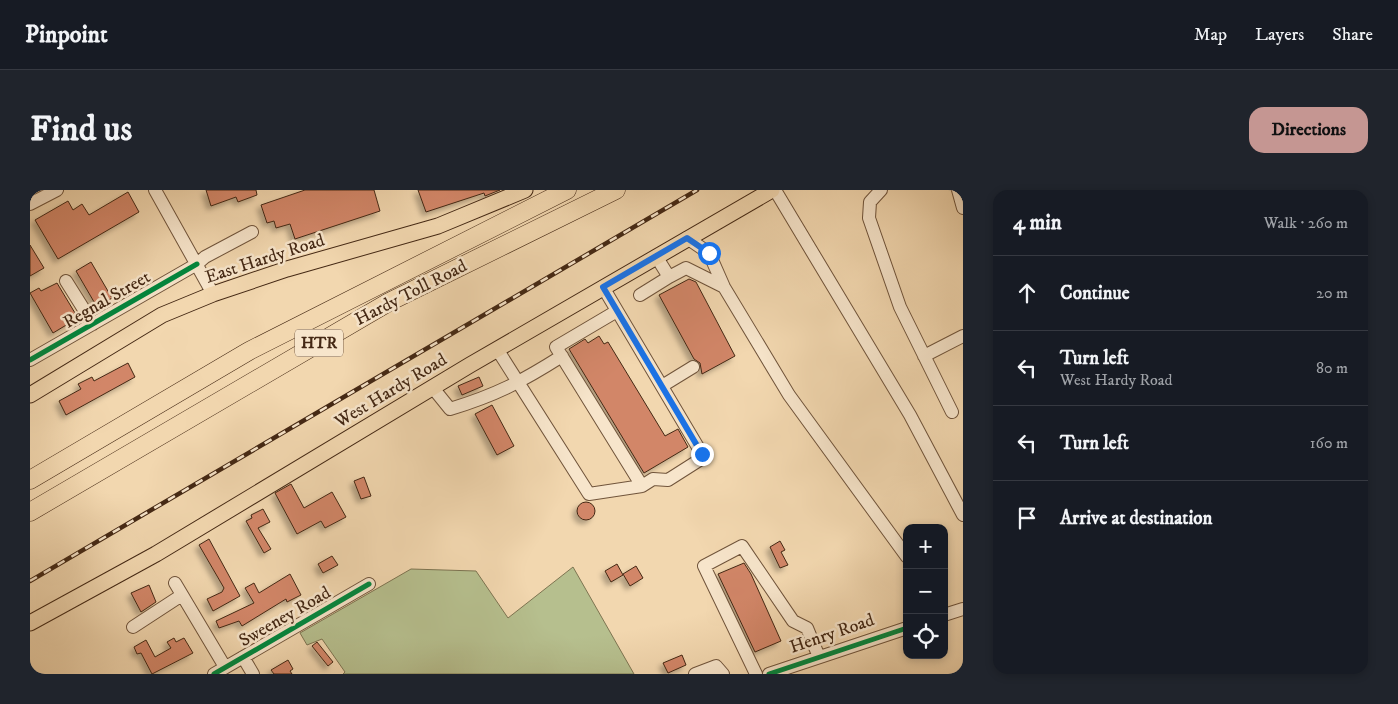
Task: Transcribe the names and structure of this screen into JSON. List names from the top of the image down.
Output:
{
  "streets": {
    "highway": ["Hardy Toll Road", "HTR"],
    "main road": ["East Hardy Road", "West Hardy Road"],
    "street": ["Regnal Street", "Sweeney Road", "Henry Road"]
  },
  "page": {
    "header": "Pinpoint",
    "nav": ["Map", "Layers", "Share"],
    "buttons": "Directions",
    "title": "Find us",
    "heading": ["4 min", "Walk · 260 m"],
    "list": [
      ["Continue", "20 m"],
      ["Turn left", "West Hardy Road", "80 m"],
      ["Turn left", "160 m"],
      "Arrive at destination"
    ],
    "map_buttons": ["+", "−"]
  }
}
